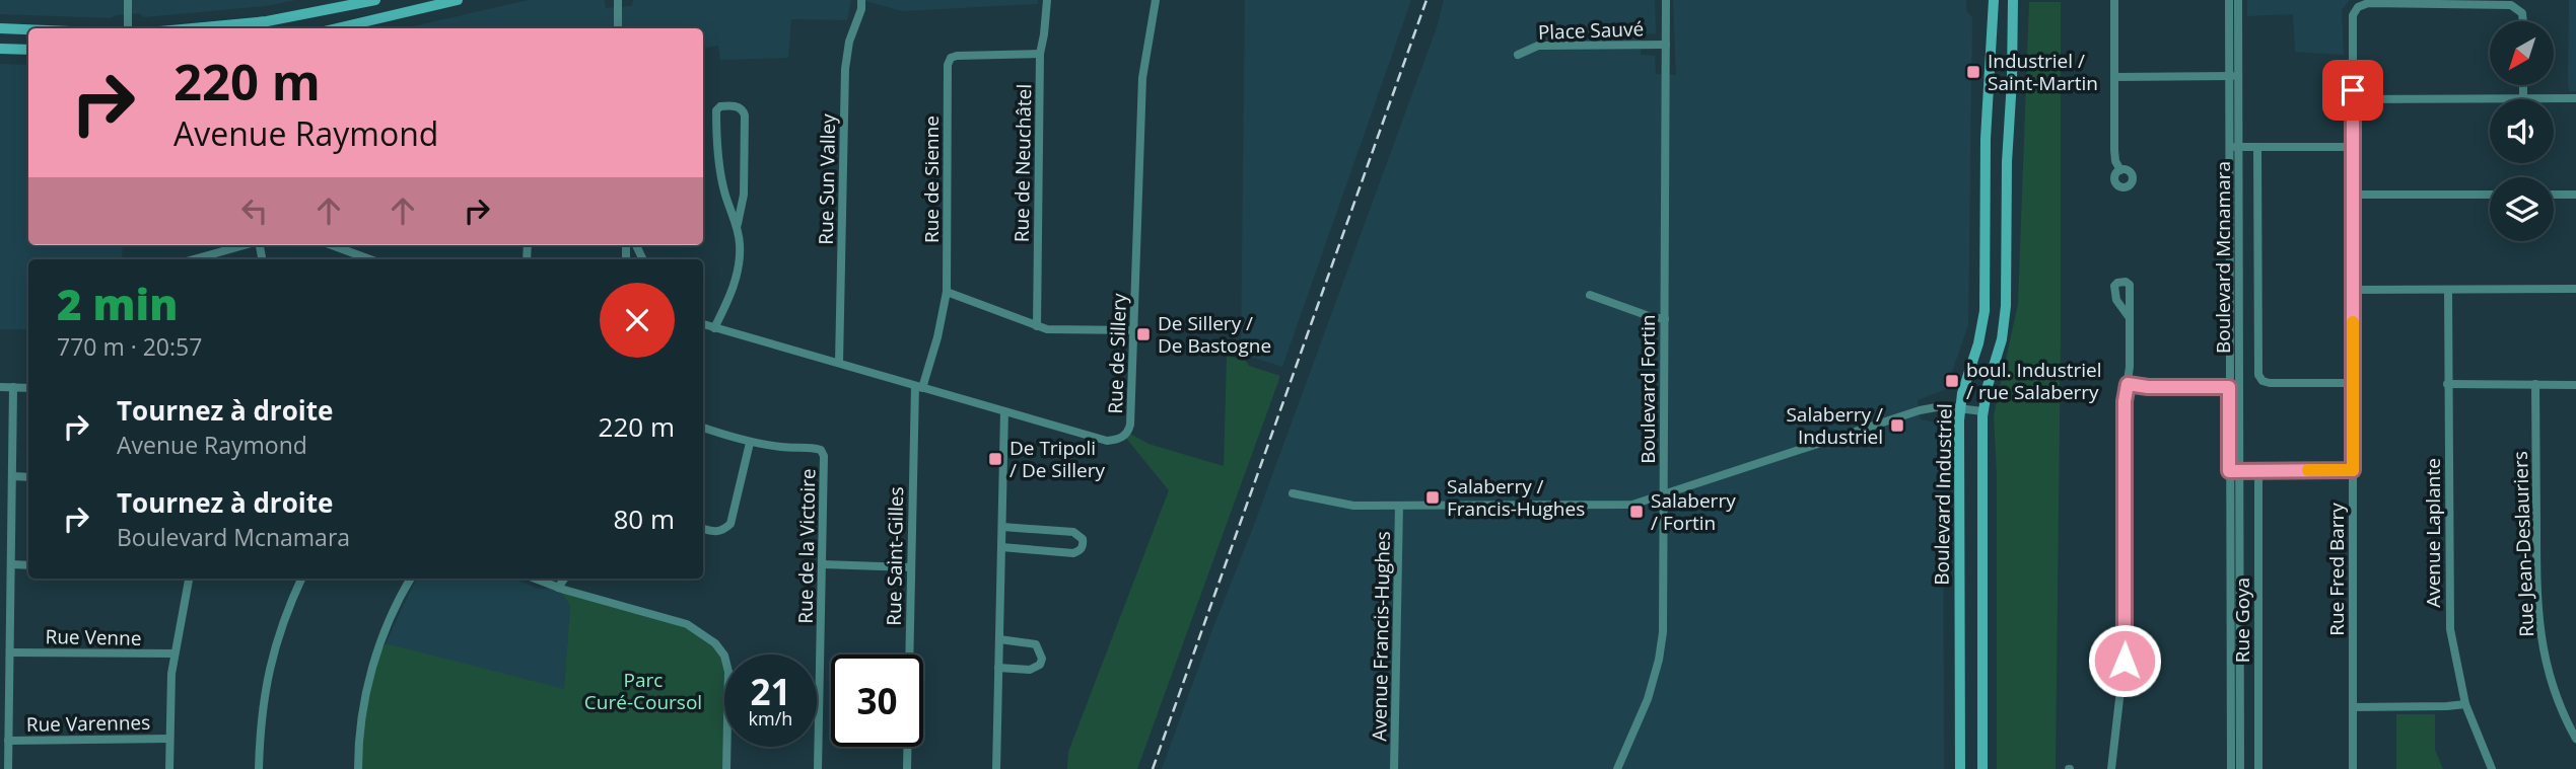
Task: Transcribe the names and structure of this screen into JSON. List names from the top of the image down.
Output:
{
  "streets": {
    "street": [
      "Place Sauvé",
      "Rue de Neuchâtel",
      "Rue Sun Valley",
      "Rue de Sienne",
      "Boulevard Mcnamara",
      "Rue de Sillery",
      "Boulevard Fortin",
      "Boulevard Industriel",
      "Avenue Laplante",
      "Rue Jean-Deslauriers",
      "Rue de la Victoire",
      "Rue Saint-Gilles",
      "Rue Fred Barry",
      "Rue Goya",
      "Avenue Francis-Hughes",
      "Rue Venne",
      "Rue Varennes"
    ]
  },
  "crossings": [
    ["Place Sauvé", "Boulevard Fortin"],
    ["Rue de Neuchâtel", "Rue de Sienne"],
    ["Rue Sun Valley", "Rue de Sillery"],
    ["Rue de Sienne", "Rue de Sillery"],
    ["Rue de Sienne", "Rue Saint-Gilles"],
    ["Rue de Sillery", "Rue Saint-Gilles"]
  ],
  "parks": ["Parc Curé-Coursol"],
  "places": {
    "transit": [
      "Industriel / Saint-Martin",
      "De Sillery / De Bastogne",
      "boul. Industriel / rue Salaberry",
      "Salaberry / Industriel",
      "De Tripoli / De Sillery",
      "Salaberry / Francis-Hughes",
      "Salaberry / Fortin"
    ]
  },
  "north": "bottom left",
  "page": {
    "turn": ["220 m", "Avenue Raymond"],
    "heading": ["2 min", "770 m · 20:57"],
    "list": [
      {
        "name": "Tournez à droite",
        "note": "Avenue Raymond",
        "value": "220 m"
      },
      {
        "name": "Tournez à droite",
        "note": "Boulevard Mcnamara",
        "value": "80 m"
      }
    ],
    "speed": "21 km/h",
    "limit": "30"
  }
}
